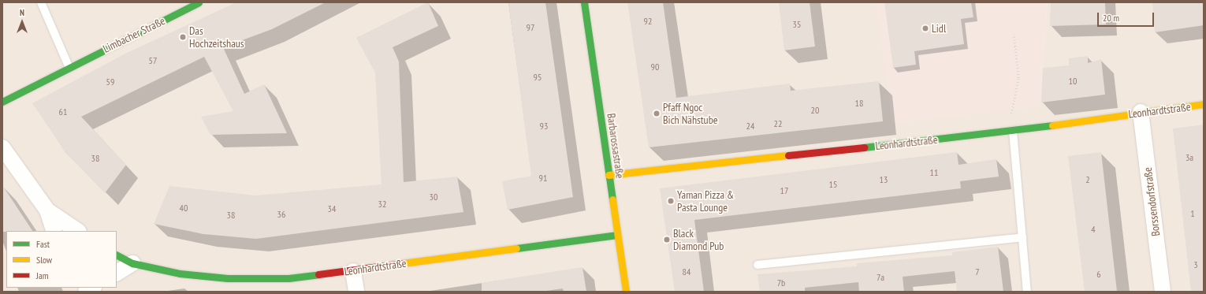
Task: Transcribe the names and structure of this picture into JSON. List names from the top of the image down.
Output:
{
  "streets": {
    "street": [
      "Limbacher Straße",
      "Leonhardtstraße",
      "Barbarossastraße",
      "Borssendorfstraße"
    ]
  },
  "crossings": [
    ["Leonhardtstraße", "Barbarossastraße"],
    ["Leonhardtstraße", "Borssendorfstraße"]
  ],
  "places": [
    "Lidl",
    "Das Hochzeitshaus",
    "Pfaff Ngoc Bich Nähstube",
    "Yaman Pizza & Pasta Lounge",
    "Black Diamond Pub"
  ],
  "house_numbers": [
    "92",
    "35",
    "97",
    "57",
    "90",
    "95",
    "10",
    "59",
    "18",
    "20",
    "61",
    "22",
    "93",
    "24",
    "3a",
    "38",
    "11",
    "91",
    "13",
    "2",
    "15",
    "17",
    "30",
    "32",
    "40",
    "34",
    "1",
    "36",
    "38",
    "4",
    "3",
    "84",
    "7",
    "6",
    "7a",
    "7b"
  ],
  "legend": ["Fast", "Slow", "Jam"],
  "scale_bar": "20 m",
  "north": "top"
}
